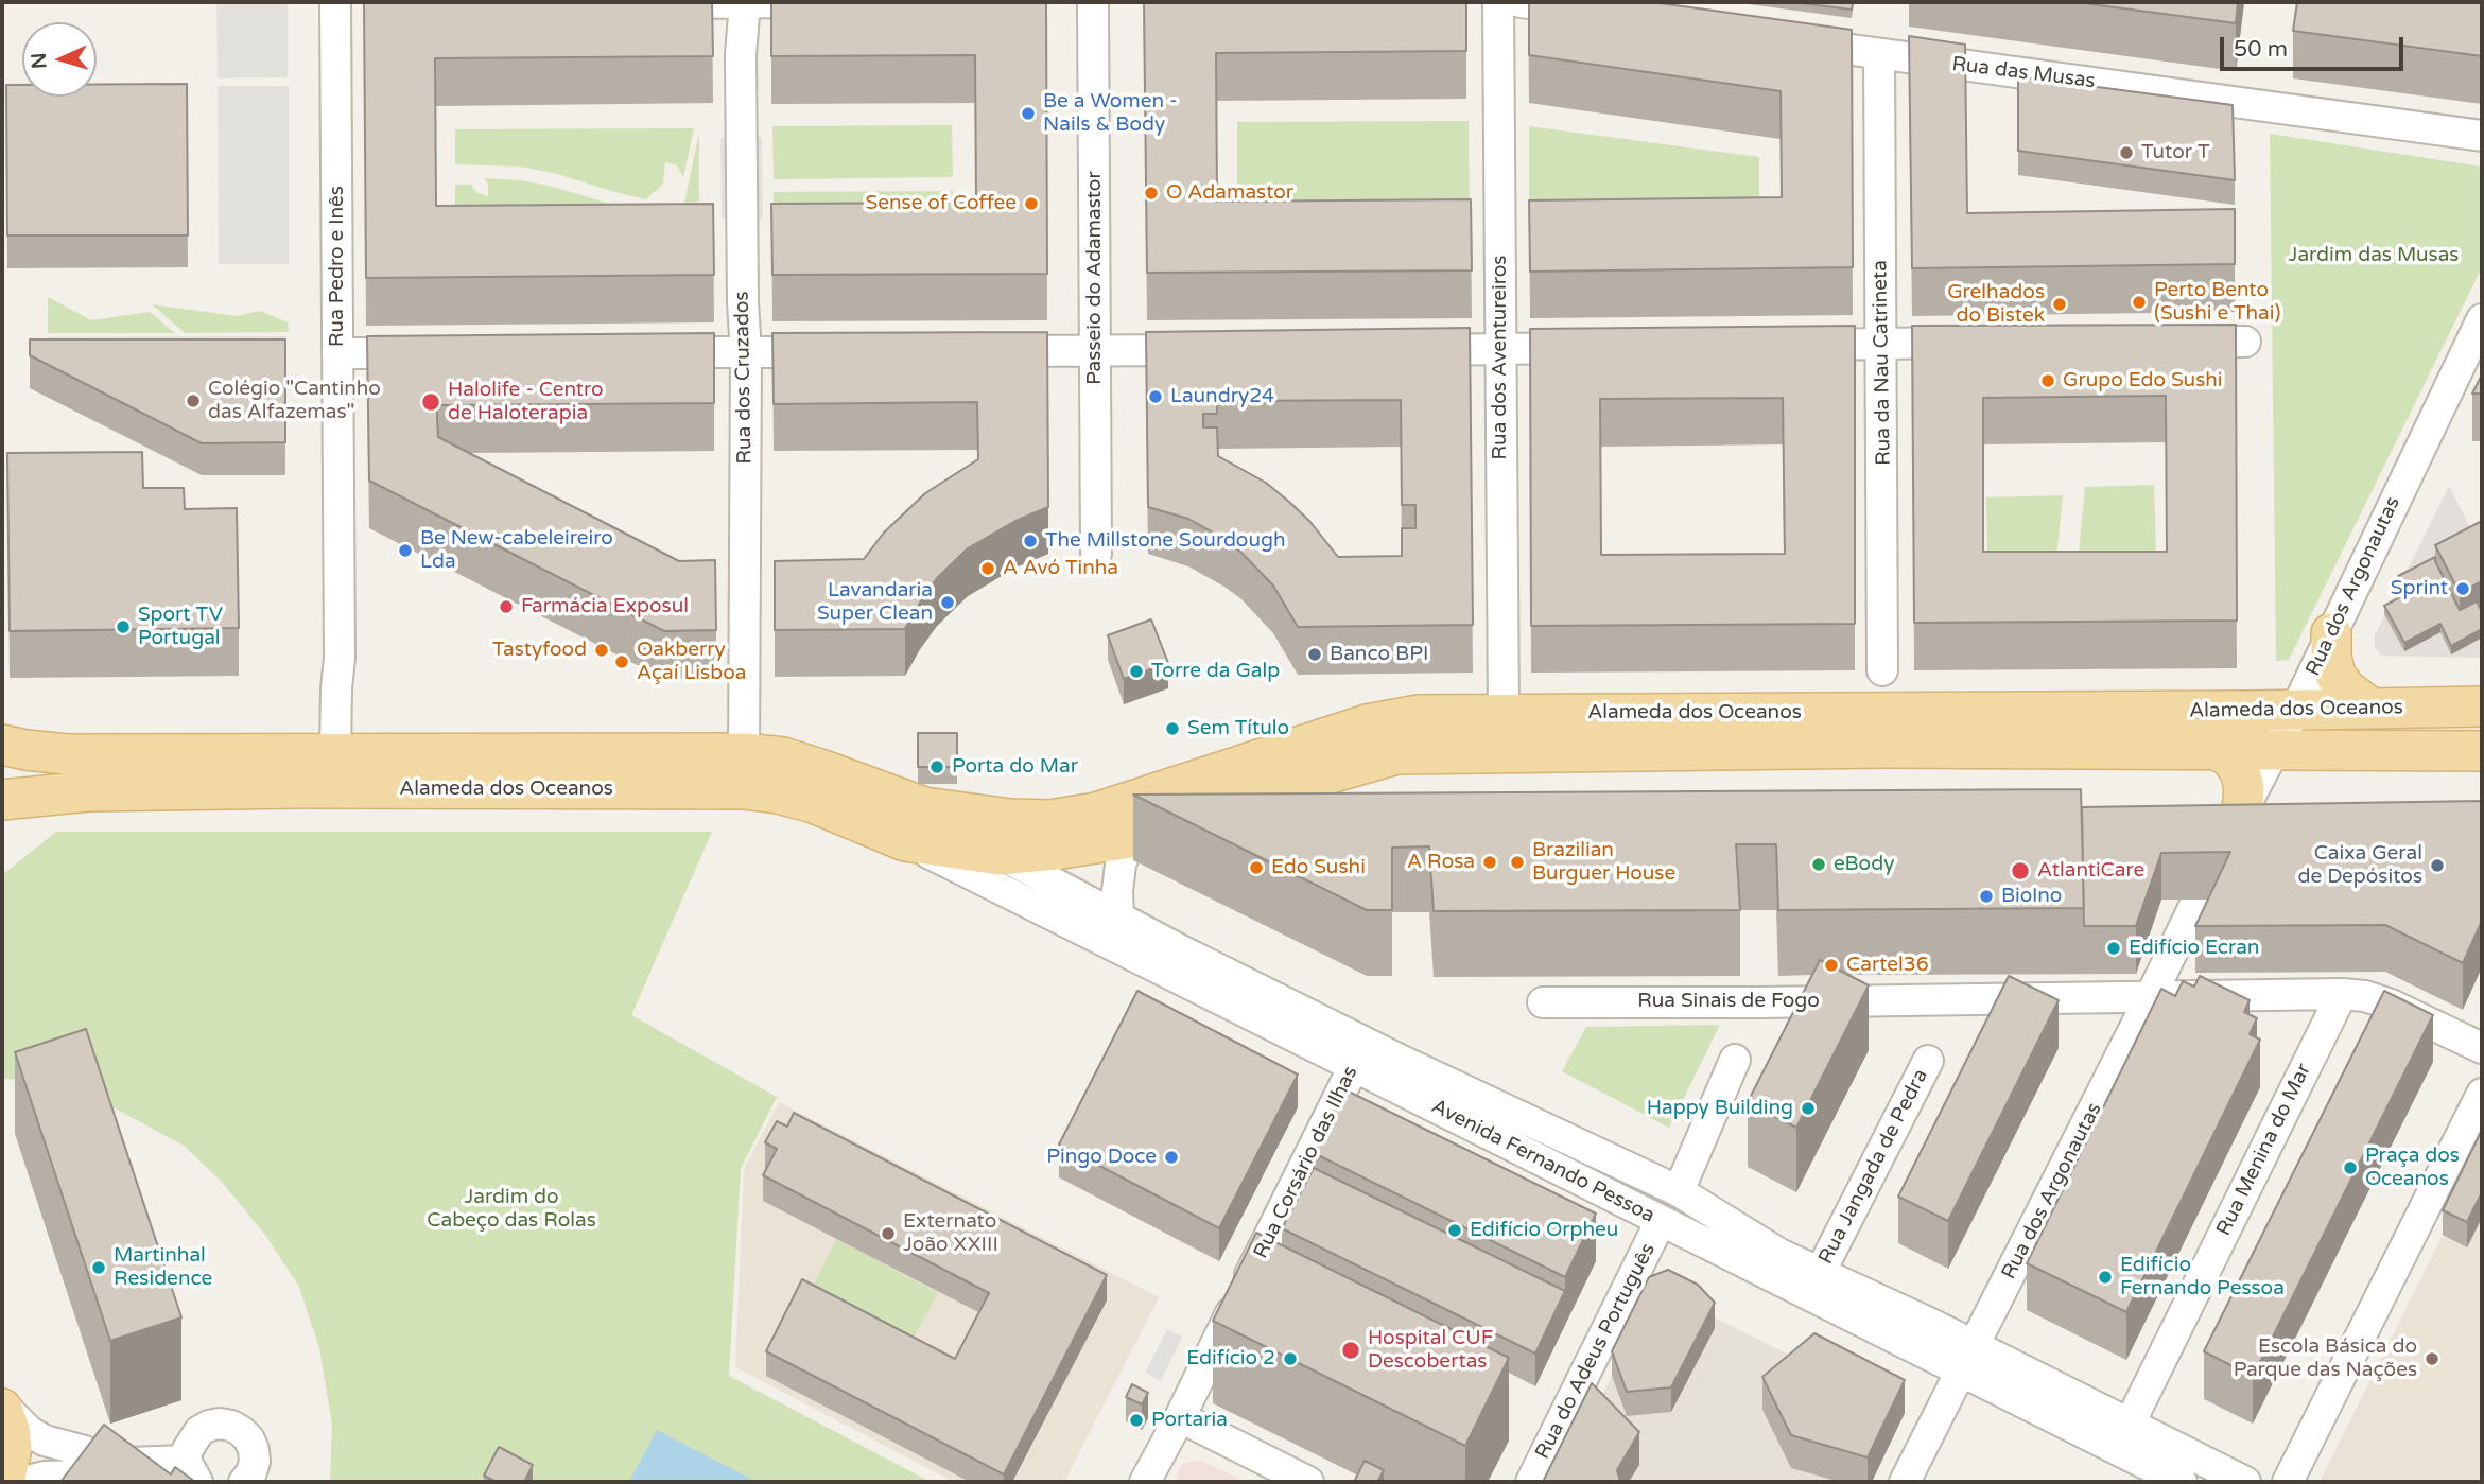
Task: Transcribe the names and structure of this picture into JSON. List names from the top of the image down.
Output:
{
  "streets": {
    "main road": ["Alameda dos Oceanos"],
    "street": [
      "Rua das Musas",
      "Rua Pedro e Inês",
      "Passeio do Adamastor",
      "Rua dos Aventureiros",
      "Rua da Nau Catrineta",
      "Rua dos Cruzados",
      "Rua dos Argonautas",
      "Rua Sinais de Fogo",
      "Rua Menina do Mar",
      "Avenida Fernando Pessoa",
      "Rua Corsário das Ilhas",
      "Rua Jangada de Pedra",
      "Rua do Adeus Português"
    ]
  },
  "crossings": [
    ["Rua das Musas", "Rua da Nau Catrineta"],
    ["Rua Pedro e Inês", "Alameda dos Oceanos"],
    ["Rua dos Aventureiros", "Alameda dos Oceanos"],
    ["Rua dos Cruzados", "Alameda dos Oceanos"],
    ["Rua dos Argonautas", "Alameda dos Oceanos"],
    ["Rua dos Argonautas", "Rua Sinais de Fogo"],
    ["Rua dos Argonautas", "Avenida Fernando Pessoa"],
    ["Alameda dos Oceanos", "Avenida Fernando Pessoa"],
    ["Rua Sinais de Fogo", "Rua Menina do Mar"],
    ["Rua Menina do Mar", "Avenida Fernando Pessoa"],
    ["Avenida Fernando Pessoa", "Rua Corsário das Ilhas"],
    ["Avenida Fernando Pessoa", "Rua Jangada de Pedra"],
    ["Avenida Fernando Pessoa", "Rua do Adeus Português"]
  ],
  "parks": ["Jardim das Musas", "Jardim do Cabeço das Rolas"],
  "places": [
    "Be a Women - Nails & Body",
    "Tutor T",
    "O Adamastor",
    "Sense of Coffee",
    "Perto Bento (Sushi e Thai)",
    "Grelhados do Bistek",
    "Grupo Edo Sushi",
    "Laundry24",
    "Colégio \"Cantinho das Alfazemas\"",
    "Halolife - Centro de Haloterapia",
    "The Millstone Sourdough",
    "Be New-cabeleireiro Lda",
    "A Avó Tinha",
    "Sprint",
    "Lavandaria Super Clean",
    "Farmácia Exposul",
    "Sport TV Portugal",
    "Tastyfood",
    "Banco BPI",
    "Oakberry Açaí Lisboa",
    "Torre da Galp",
    "Sem Título",
    "Porta do Mar",
    "A Rosa",
    "Brazilian Burguer House",
    "eBody",
    "Caixa Geral de Depósitos",
    "Edo Sushi",
    "AtlantiCare",
    "BioIno",
    "Edifício Ecran",
    "Cartel36",
    "Happy Building",
    "Pingo Doce",
    "Praça dos Oceanos",
    "Edifício Orpheu",
    "Externato João XXIII",
    "Martinhal Residence",
    "Edifício Fernando Pessoa",
    "Hospital CUF Descobertas",
    "Edifício 2",
    "Escola Básica do Parque das Nações",
    "Portaria"
  ],
  "scale_bar": "50 m",
  "north": "left"
}
